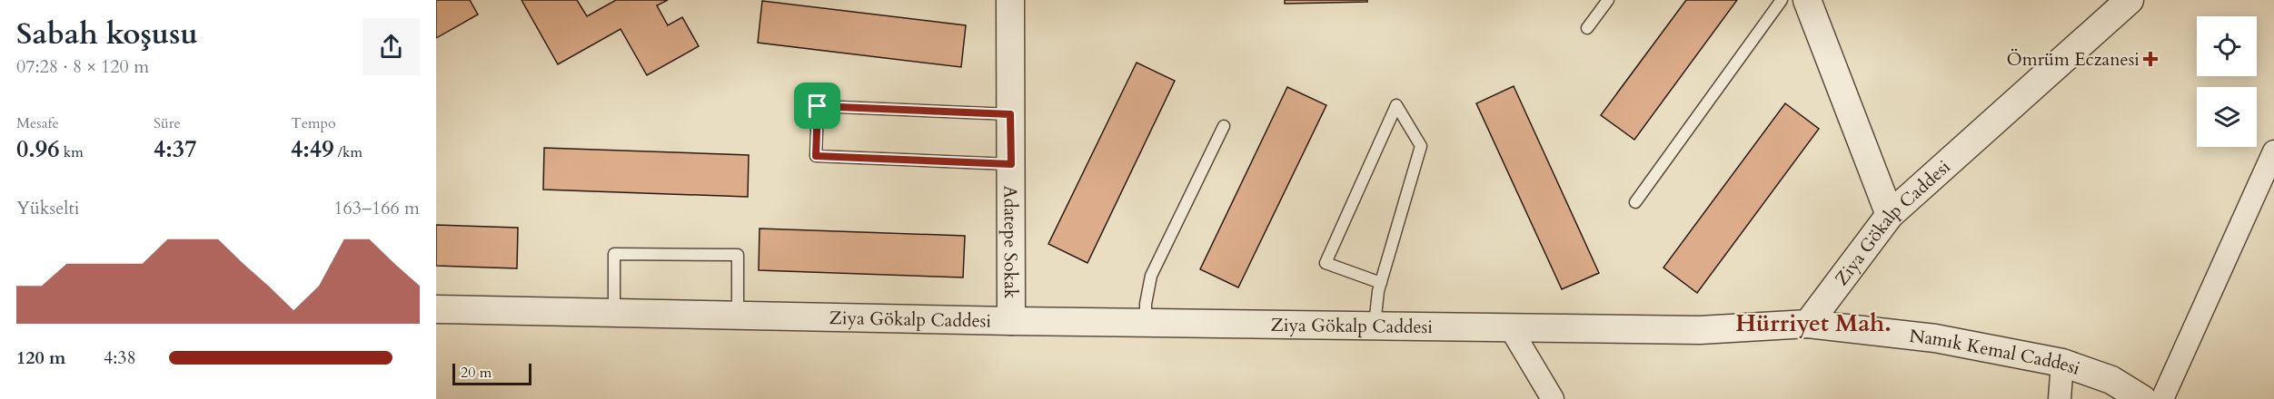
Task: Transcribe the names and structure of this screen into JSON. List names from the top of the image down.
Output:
{
  "streets": {
    "street": ["Ziya Gökalp Caddesi", "Adatepe Sokak", "Namık Kemal Caddesi"]
  },
  "crossings": [
    ["Ziya Gökalp Caddesi", "Adatepe Sokak"],
    ["Ziya Gökalp Caddesi", "Namık Kemal Caddesi"]
  ],
  "districts": ["Hürriyet Mah."],
  "places": {
    "health": ["Ömrüm Eczanesi"]
  },
  "scale_bar": "20 m",
  "page": {
    "heading": ["Sabah koşusu", "07:28 · 8 × 120 m"],
    "stats": [
      ["Mesafe", "0.96 km"],
      ["Süre", "4:37"],
      ["Tempo", "4:49 /km"]
    ],
    "chart": ["Yükselti", "163–166 m"],
    "list": [
      {
        "name": "120 m",
        "note": "4:38"
      }
    ],
    "scale": "20 m"
  }
}
